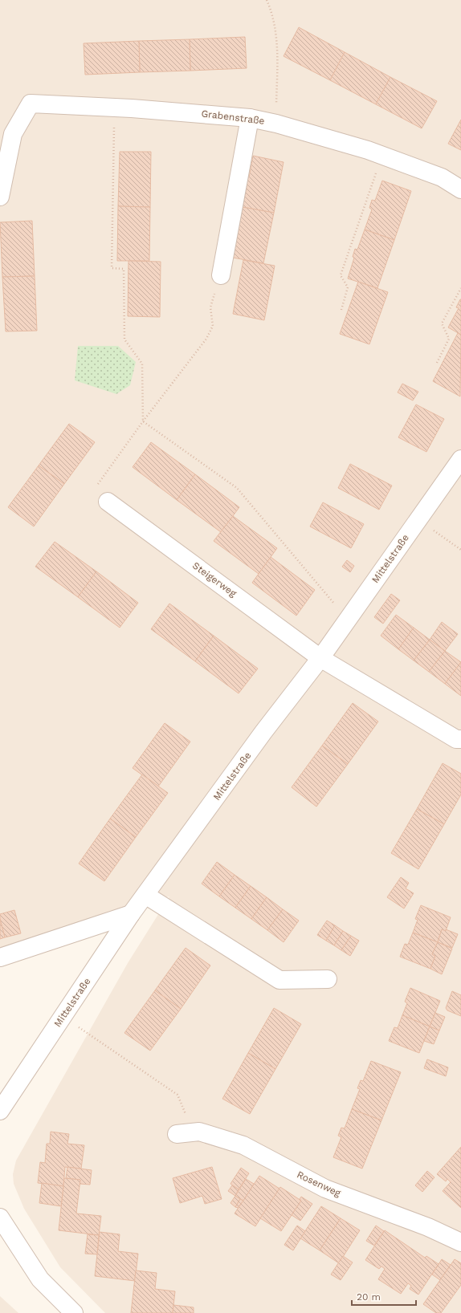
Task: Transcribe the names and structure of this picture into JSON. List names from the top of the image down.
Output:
{
  "streets": {
    "street": [
      "Grabenstraße",
      "Mittelstraße",
      "Steigerweg",
      "Rosenweg"
    ]
  },
  "crossings": [
    ["Mittelstraße", "Steigerweg"]
  ],
  "scale_bar": "20 m"
}
